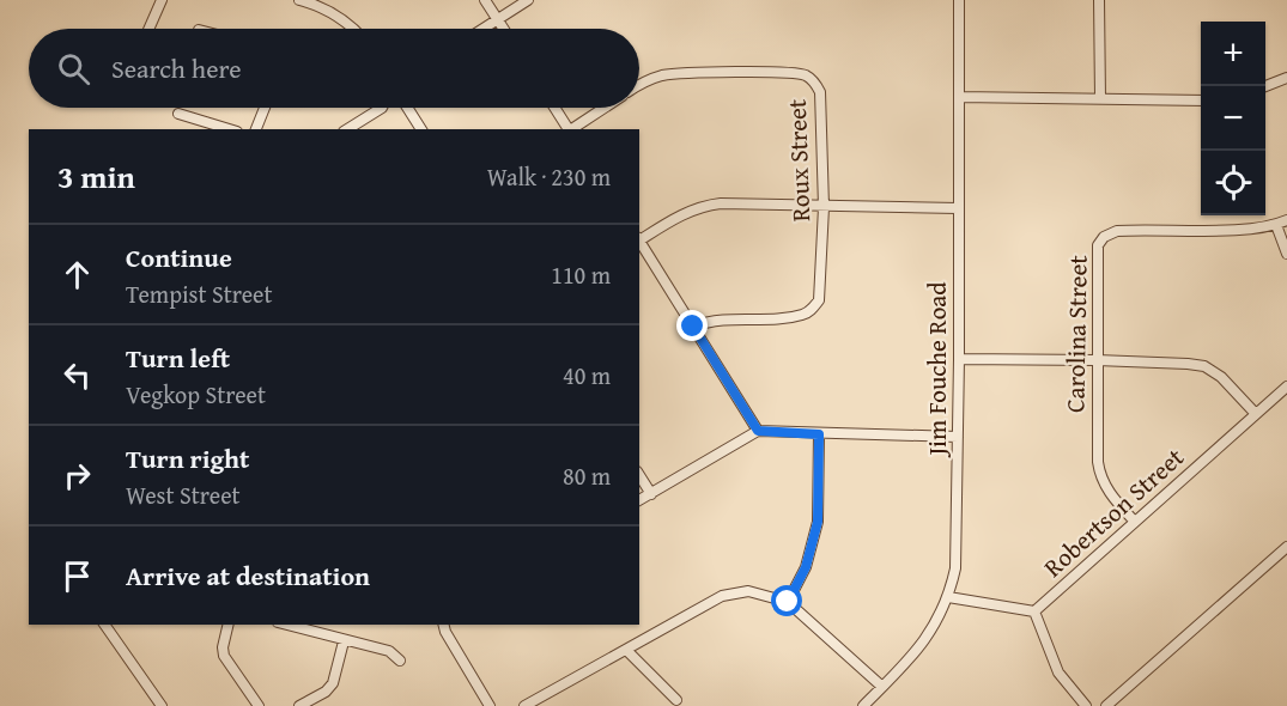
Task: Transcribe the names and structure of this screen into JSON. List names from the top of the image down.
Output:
{
  "streets": {
    "street": [
      "Roux Street",
      "Carolina Street",
      "Jim Fouche Road",
      "Robertson Street"
    ]
  },
  "crossings": [
    ["Carolina Street", "Robertson Street"],
    ["Jim Fouche Road", "Robertson Street"]
  ],
  "page": {
    "map_buttons": ["+", "−"],
    "search": "Search here",
    "heading": ["3 min", "Walk · 230 m"],
    "list": [
      ["Continue", "Tempist Street", "110 m"],
      ["Turn left", "Vegkop Street", "40 m"],
      ["Turn right", "West Street", "80 m"],
      "Arrive at destination"
    ]
  }
}
